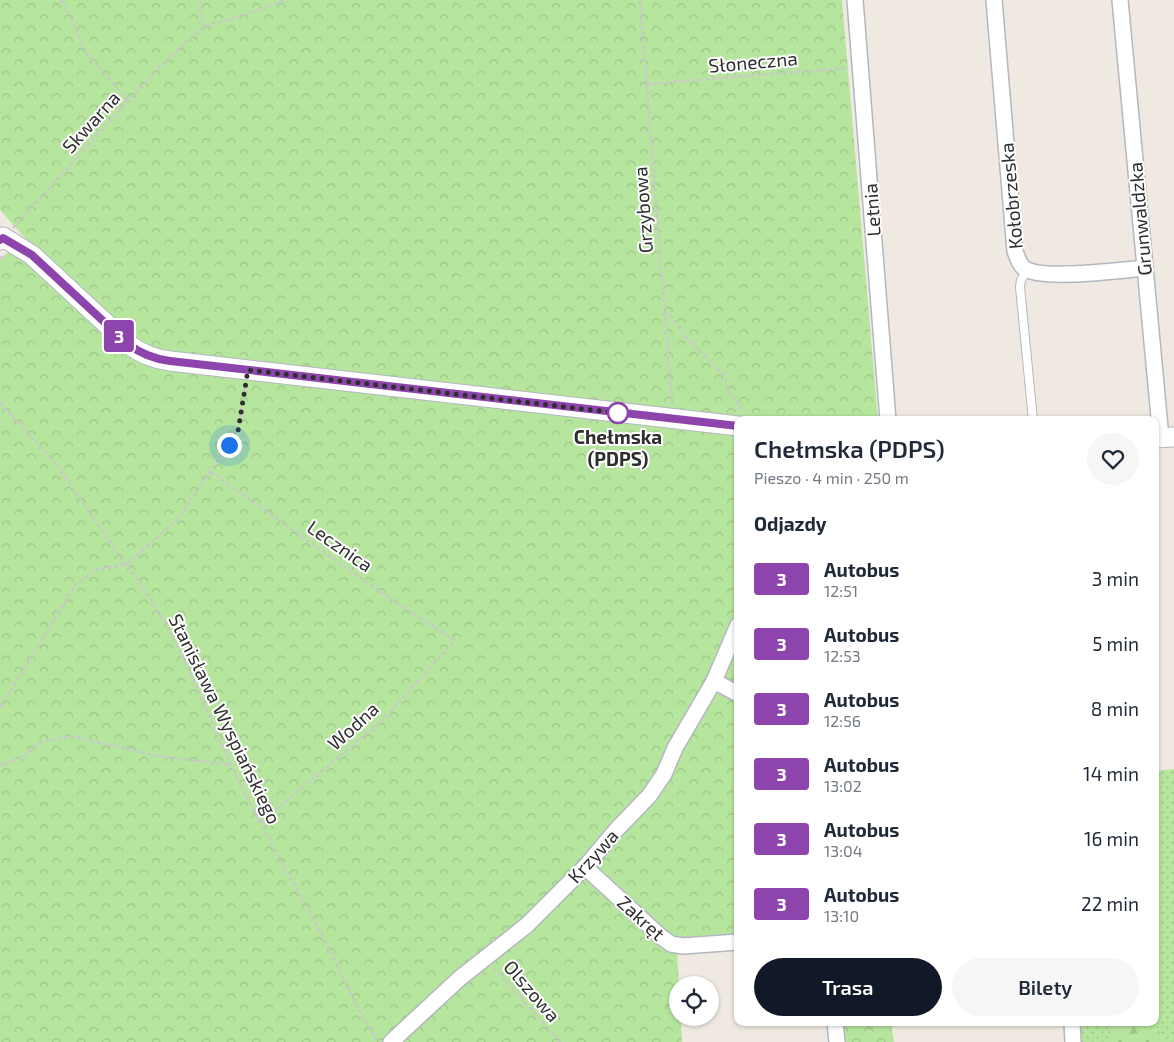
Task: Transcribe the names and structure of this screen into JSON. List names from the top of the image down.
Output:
{
  "streets": {
    "street": [
      "Kołobrzeska",
      "Letnia",
      "Grunwaldzka",
      "Krzywa",
      "Zakręt"
    ],
    "path": [
      "Słoneczna",
      "Skwarna",
      "Grzybowa",
      "Lecznica",
      "Stanisława Wyspiańskiego",
      "Wodna",
      "Olszowa"
    ]
  },
  "crossings": [
    ["Słoneczna", "Grzybowa"],
    ["Słoneczna", "Letnia"],
    ["Kołobrzeska", "Grunwaldzka"],
    ["Lecznica", "Wodna"],
    ["Stanisława Wyspiańskiego", "Wodna"],
    ["Krzywa", "Zakręt"],
    ["Krzywa", "Olszowa"]
  ],
  "places": ["Chełmska (PDPS)"],
  "lines": ["bus line 3"],
  "page": {
    "on_map": "3",
    "heading": [
      ["Chełmska (PDPS)", "Pieszo · 4 min · 250 m"],
      "Odjazdy"
    ],
    "list": [
      {
        "mark": "3",
        "name": "Autobus",
        "note": "12:51",
        "value": "3 min"
      },
      {
        "mark": "3",
        "name": "Autobus",
        "note": "12:53",
        "value": "5 min"
      },
      {
        "mark": "3",
        "name": "Autobus",
        "note": "12:56",
        "value": "8 min"
      },
      {
        "mark": "3",
        "name": "Autobus",
        "note": "13:02",
        "value": "14 min"
      },
      {
        "mark": "3",
        "name": "Autobus",
        "note": "13:04",
        "value": "16 min"
      },
      {
        "mark": "3",
        "name": "Autobus",
        "note": "13:10",
        "value": "22 min"
      }
    ],
    "buttons": ["Trasa", "Bilety"]
  }
}
